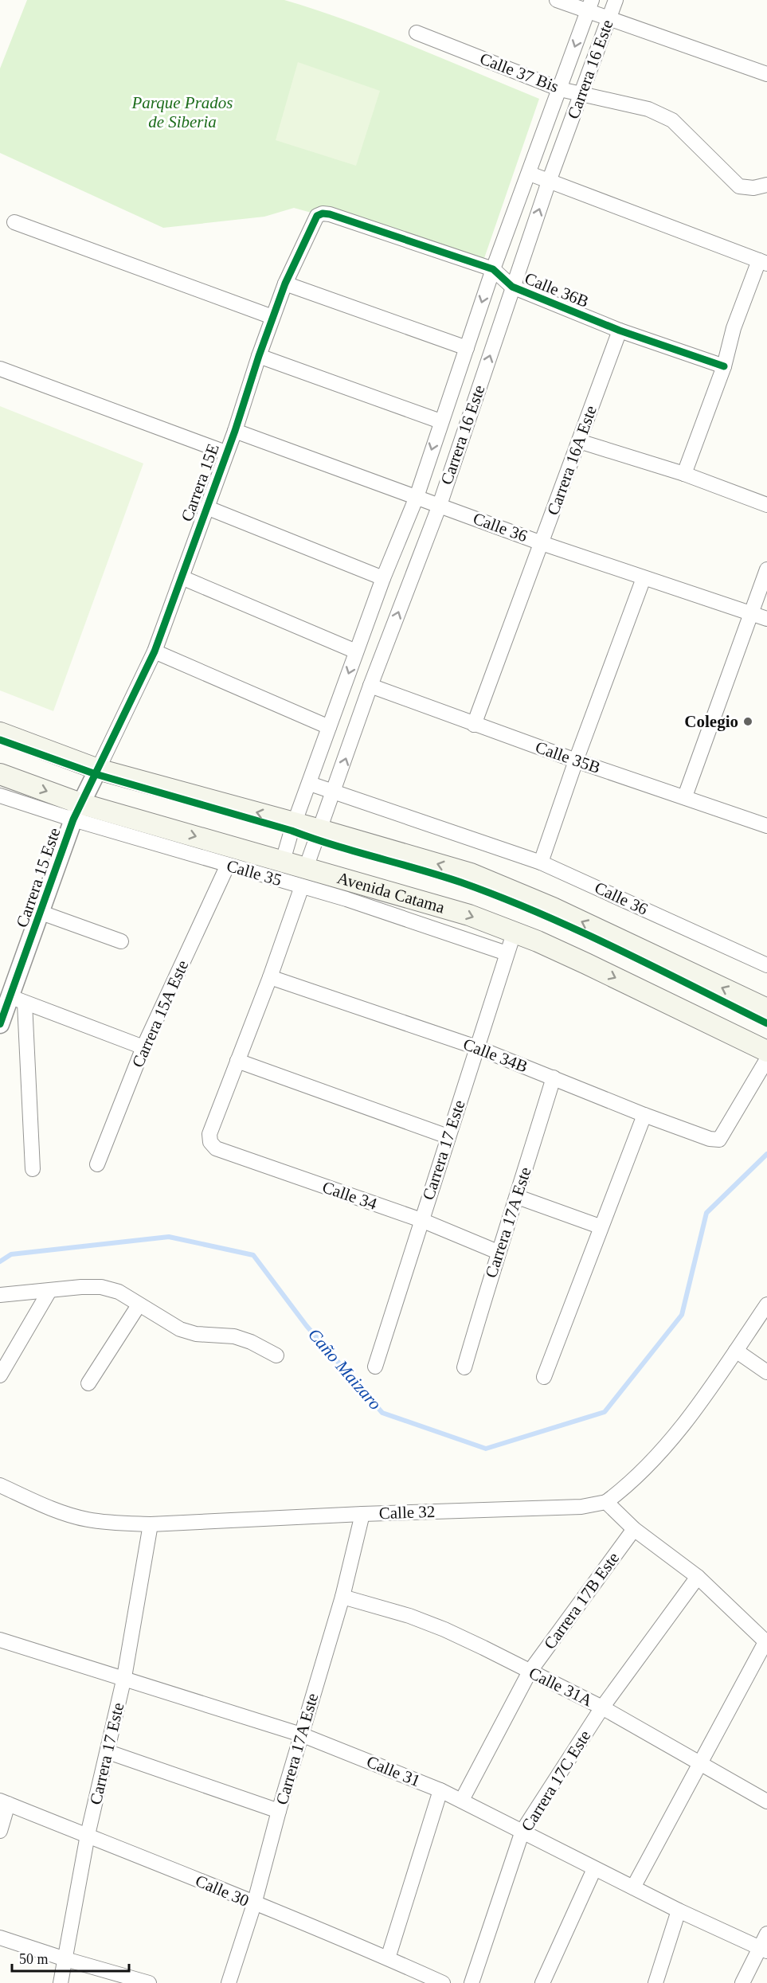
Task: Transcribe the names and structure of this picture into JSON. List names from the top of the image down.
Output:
{
  "streets": {
    "main road": ["Avenida Catama"],
    "street": [
      "Carrera 16 Este",
      "Calle 37 Bis",
      "Calle 36B",
      "Carrera 16A Este",
      "Carrera 15E",
      "Calle 36",
      "Calle 35B",
      "Calle 35",
      "Carrera 15 Este",
      "Carrera 15A Este",
      "Calle 34B",
      "Carrera 17 Este",
      "Calle 34",
      "Carrera 17A Este",
      "Calle 32",
      "Carrera 17B Este",
      "Calle 31A",
      "Calle 31",
      "Carrera 17C Este",
      "Calle 30"
    ]
  },
  "crossings": [
    ["Carrera 16 Este", "Calle 37 Bis"],
    ["Carrera 16 Este", "Calle 36B"],
    ["Carrera 16 Este", "Calle 36"],
    ["Carrera 16 Este", "Calle 35B"],
    ["Carrera 16 Este", "Calle 35"],
    ["Carrera 16 Este", "Avenida Catama"],
    ["Carrera 16 Este", "Calle 34B"],
    ["Carrera 16 Este", "Calle 34"],
    ["Calle 36B", "Carrera 16A Este"],
    ["Calle 36B", "Carrera 15E"],
    ["Carrera 16A Este", "Calle 36"],
    ["Carrera 16A Este", "Calle 35B"],
    ["Carrera 15E", "Calle 36"],
    ["Carrera 15E", "Carrera 15 Este"],
    ["Calle 35", "Carrera 15 Este"],
    ["Calle 35", "Avenida Catama"],
    ["Calle 35", "Carrera 15A Este"],
    ["Calle 35", "Carrera 17 Este"],
    ["Carrera 15 Este", "Avenida Catama"],
    ["Avenida Catama", "Carrera 17 Este"],
    ["Calle 34B", "Carrera 17 Este"],
    ["Calle 34B", "Carrera 17A Este"],
    ["Carrera 17 Este", "Calle 34"],
    ["Carrera 17 Este", "Calle 32"],
    ["Carrera 17 Este", "Calle 31"],
    ["Carrera 17 Este", "Calle 30"],
    ["Calle 34", "Carrera 17A Este"],
    ["Carrera 17A Este", "Calle 32"],
    ["Carrera 17A Este", "Calle 31A"],
    ["Carrera 17A Este", "Calle 31"],
    ["Carrera 17A Este", "Calle 30"],
    ["Carrera 17B Este", "Calle 31A"],
    ["Carrera 17B Este", "Calle 31"],
    ["Calle 31A", "Carrera 17C Este"],
    ["Calle 31", "Carrera 17C Este"]
  ],
  "water": ["Caño Maizaro"],
  "parks": ["Parque Prados de Siberia"],
  "places": ["Colegio"],
  "scale_bar": "50 m"
}
